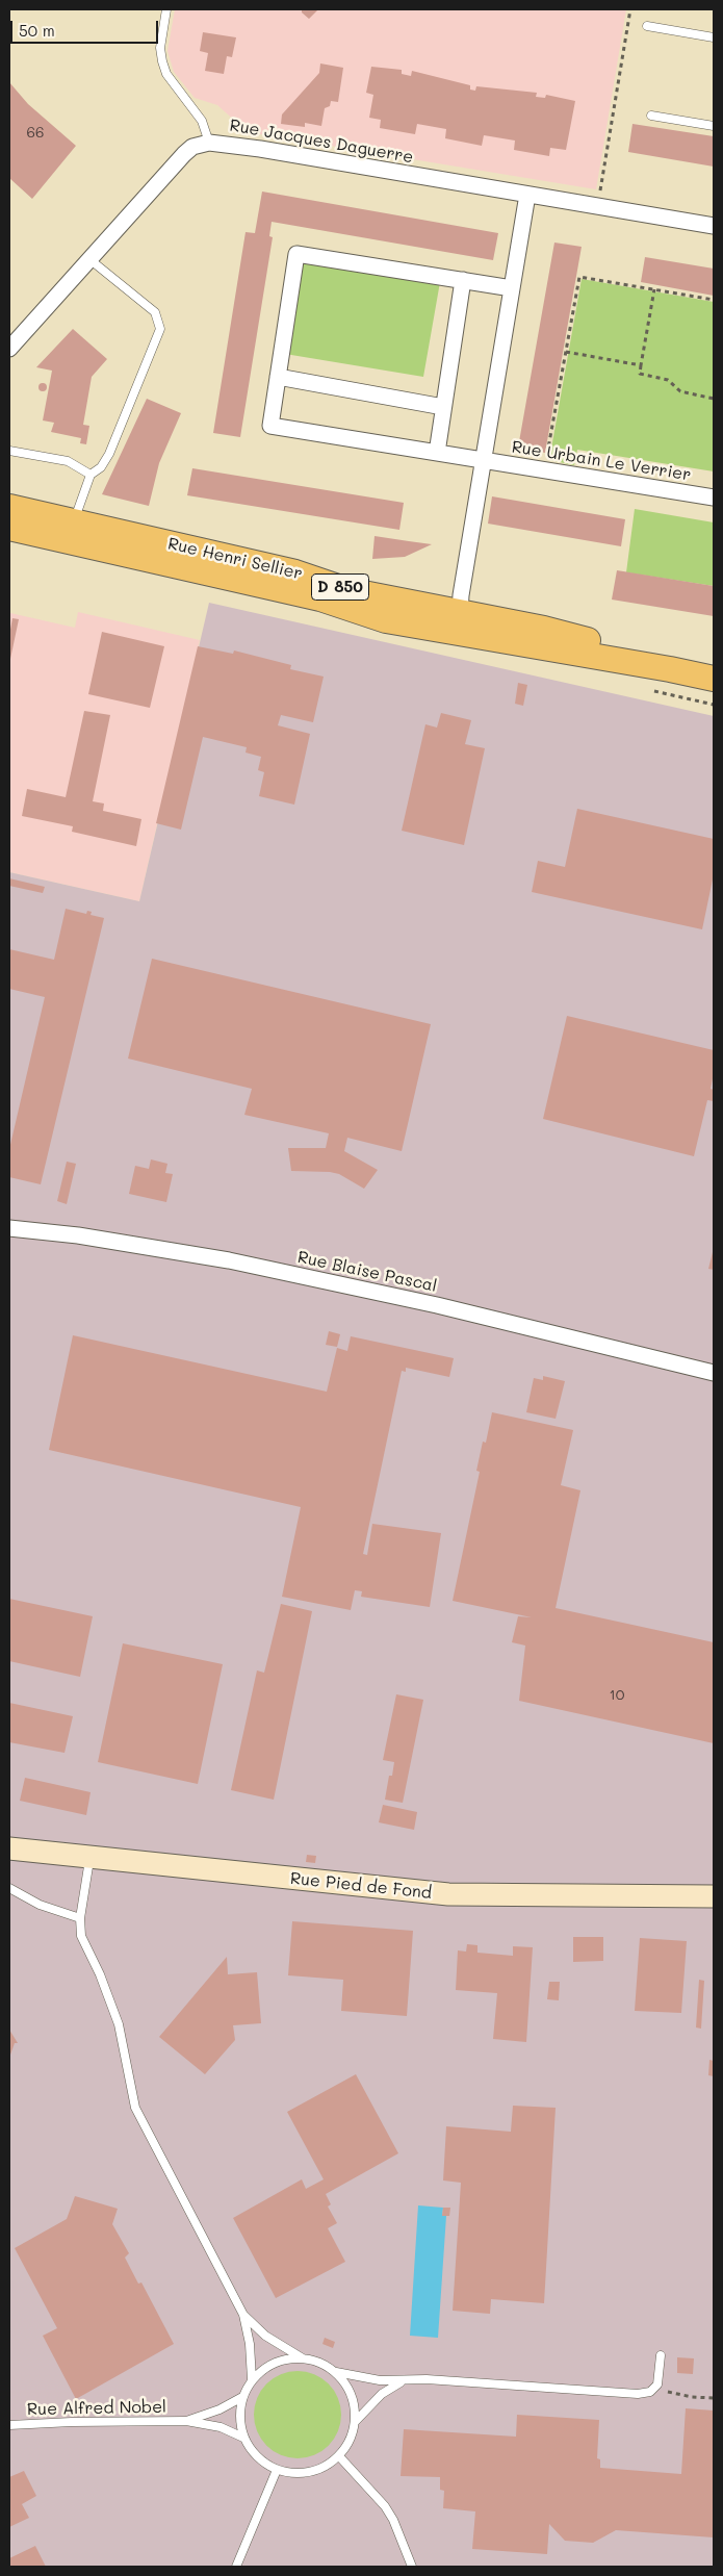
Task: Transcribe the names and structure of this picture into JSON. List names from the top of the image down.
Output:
{
  "streets": {
    "main road": ["Rue Henri Sellier", "D 850", "Rue Pied de Fond"],
    "street": ["Rue Jacques Daguerre", "Rue Urbain Le Verrier", "Rue Blaise Pascal"],
    "lane": ["Rue Alfred Nobel"]
  },
  "house_numbers": ["66", "10"],
  "scale_bar": "50 m"
}
